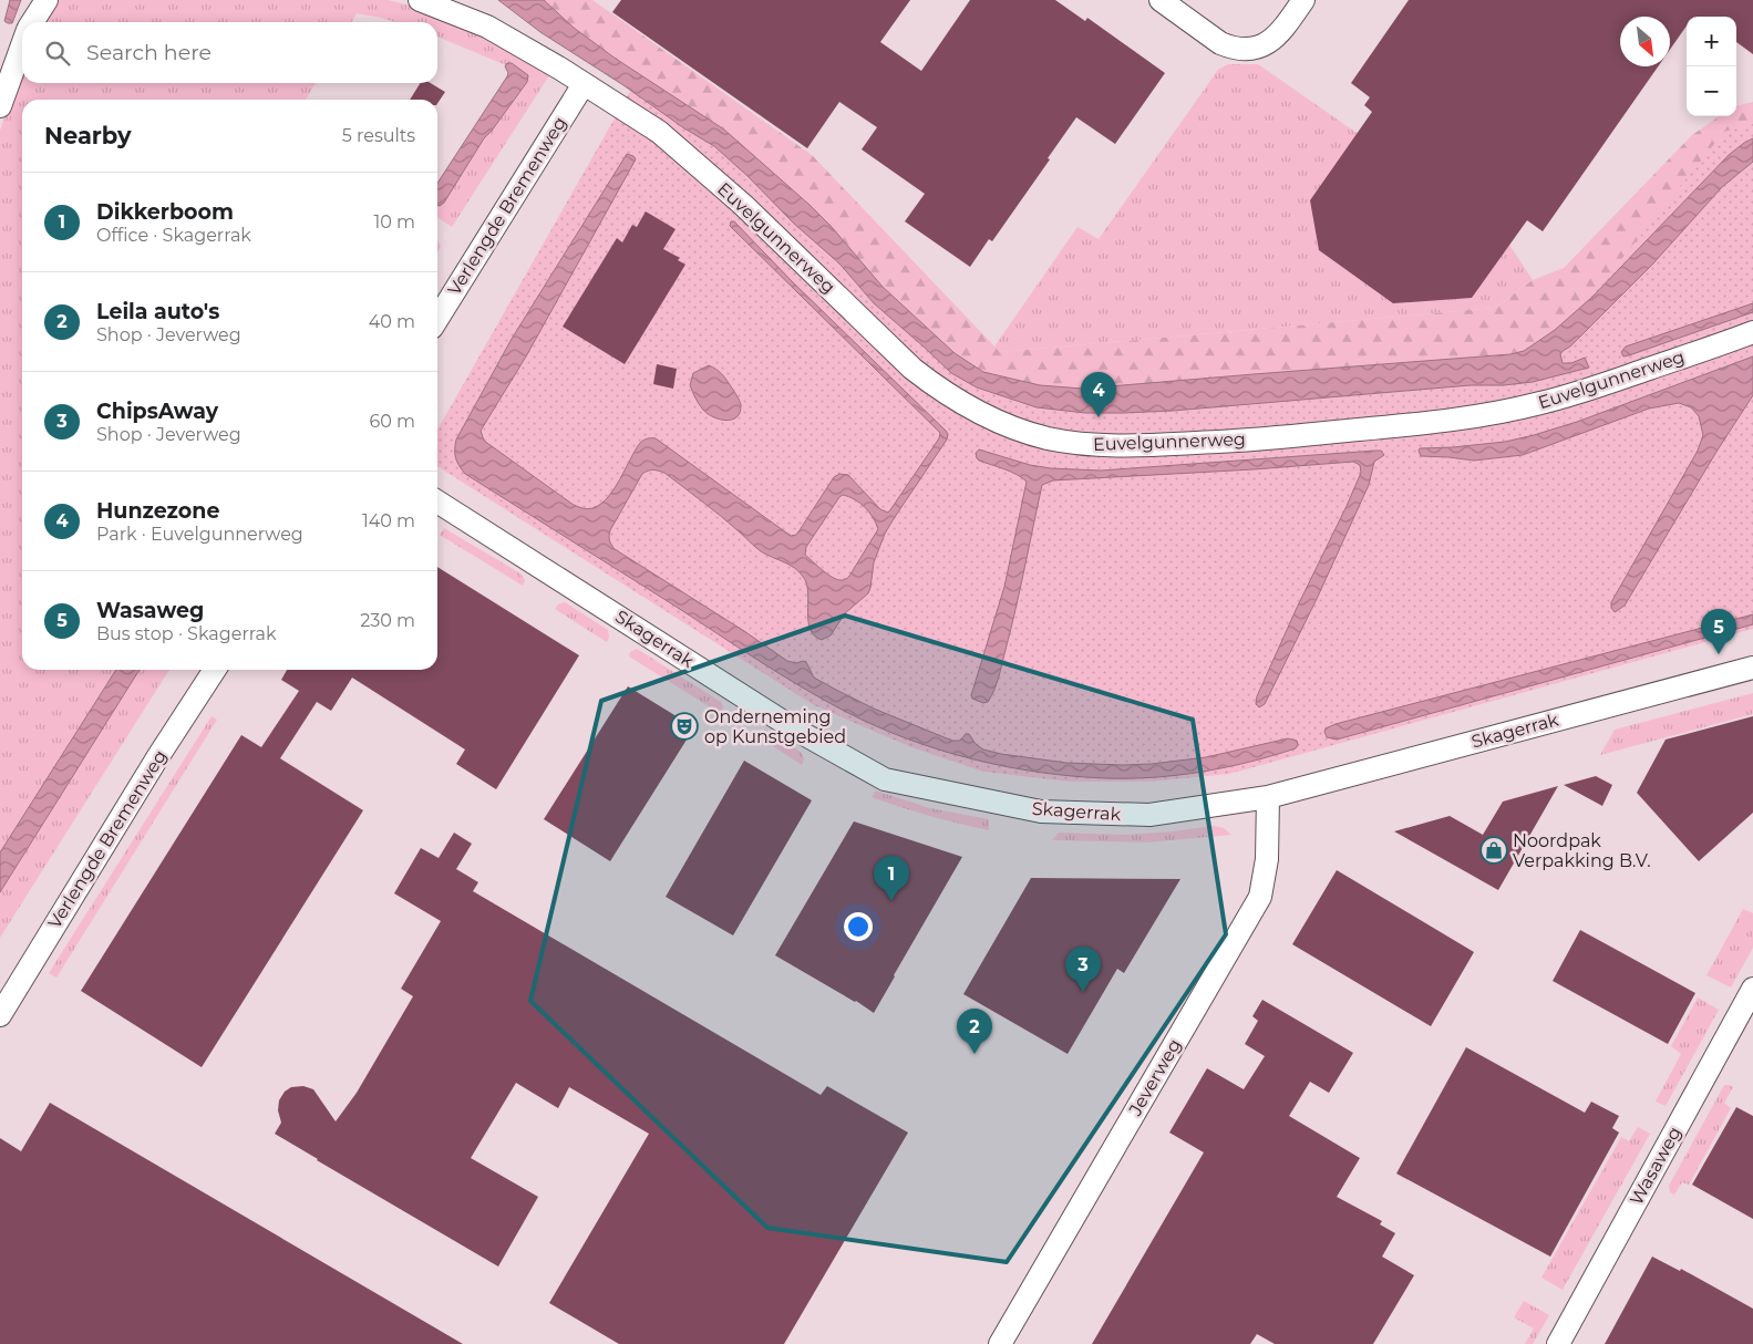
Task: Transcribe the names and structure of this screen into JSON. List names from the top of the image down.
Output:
{
  "streets": {
    "street": [
      "Verlengde Bremenweg",
      "Euvelgunnerweg",
      "Skagerrak",
      "Jeverweg",
      "Wasaweg"
    ]
  },
  "crossings": [
    ["Verlengde Bremenweg", "Euvelgunnerweg"],
    ["Skagerrak", "Jeverweg"]
  ],
  "places": {
    "theatre": ["Onderneming op Kunstgebied"],
    "shop": ["Noordpak Verpakking B.V."]
  },
  "north": "bottom right",
  "page": {
    "map_buttons": ["+", "−"],
    "search": "Search here",
    "heading": ["Nearby", "5 results"],
    "list": [
      {
        "mark": "1",
        "name": "Dikkerboom",
        "note": "Office · Skagerrak",
        "value": "10 m"
      },
      {
        "mark": "2",
        "name": "Leila auto's",
        "note": "Shop · Jeverweg",
        "value": "40 m"
      },
      {
        "mark": "3",
        "name": "ChipsAway",
        "note": "Shop · Jeverweg",
        "value": "60 m"
      },
      {
        "mark": "4",
        "name": "Hunzezone",
        "note": "Park · Euvelgunnerweg",
        "value": "140 m"
      },
      {
        "mark": "5",
        "name": "Wasaweg",
        "note": "Bus stop · Skagerrak",
        "value": "230 m"
      }
    ],
    "pins": [
      "4",
      "5",
      "1",
      "3",
      "2"
    ]
  }
}
